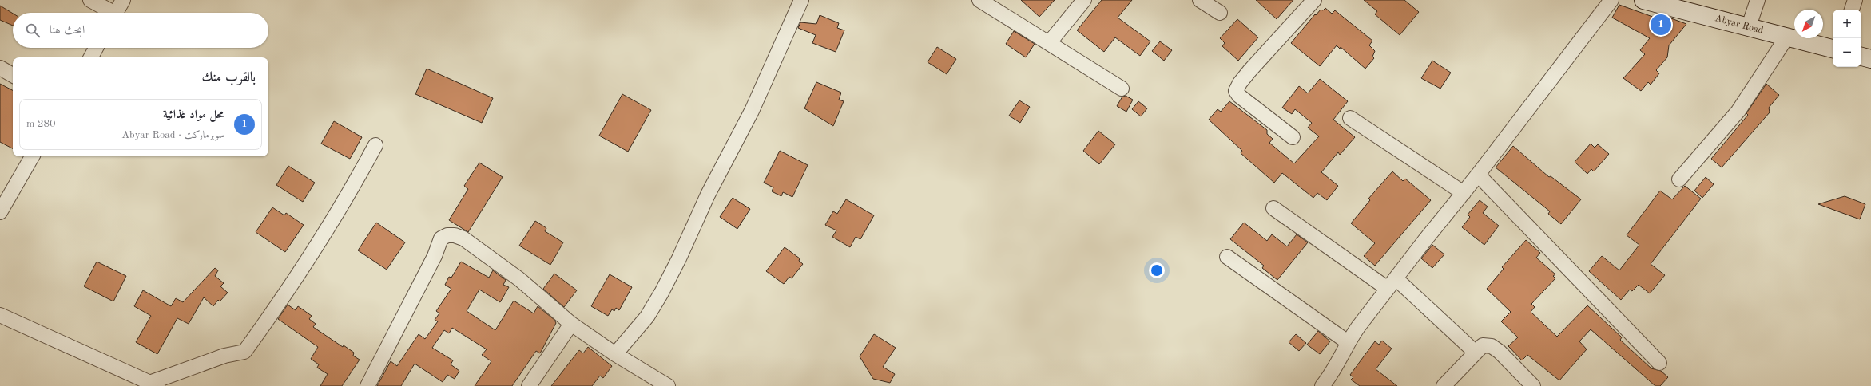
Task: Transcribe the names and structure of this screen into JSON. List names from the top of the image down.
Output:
{
  "streets": {
    "main road": ["Abyar Road"]
  },
  "north": "bottom left",
  "page": {
    "map_buttons": ["+", "−"],
    "pins": "1",
    "search": "ابحث هنا",
    "heading": "بالقرب منك",
    "list": [
      {
        "mark": "1",
        "name": "محل مواد غذائية",
        "note": "سوبرماركت · Abyar Road",
        "value": "280 m"
      }
    ]
  }
}
